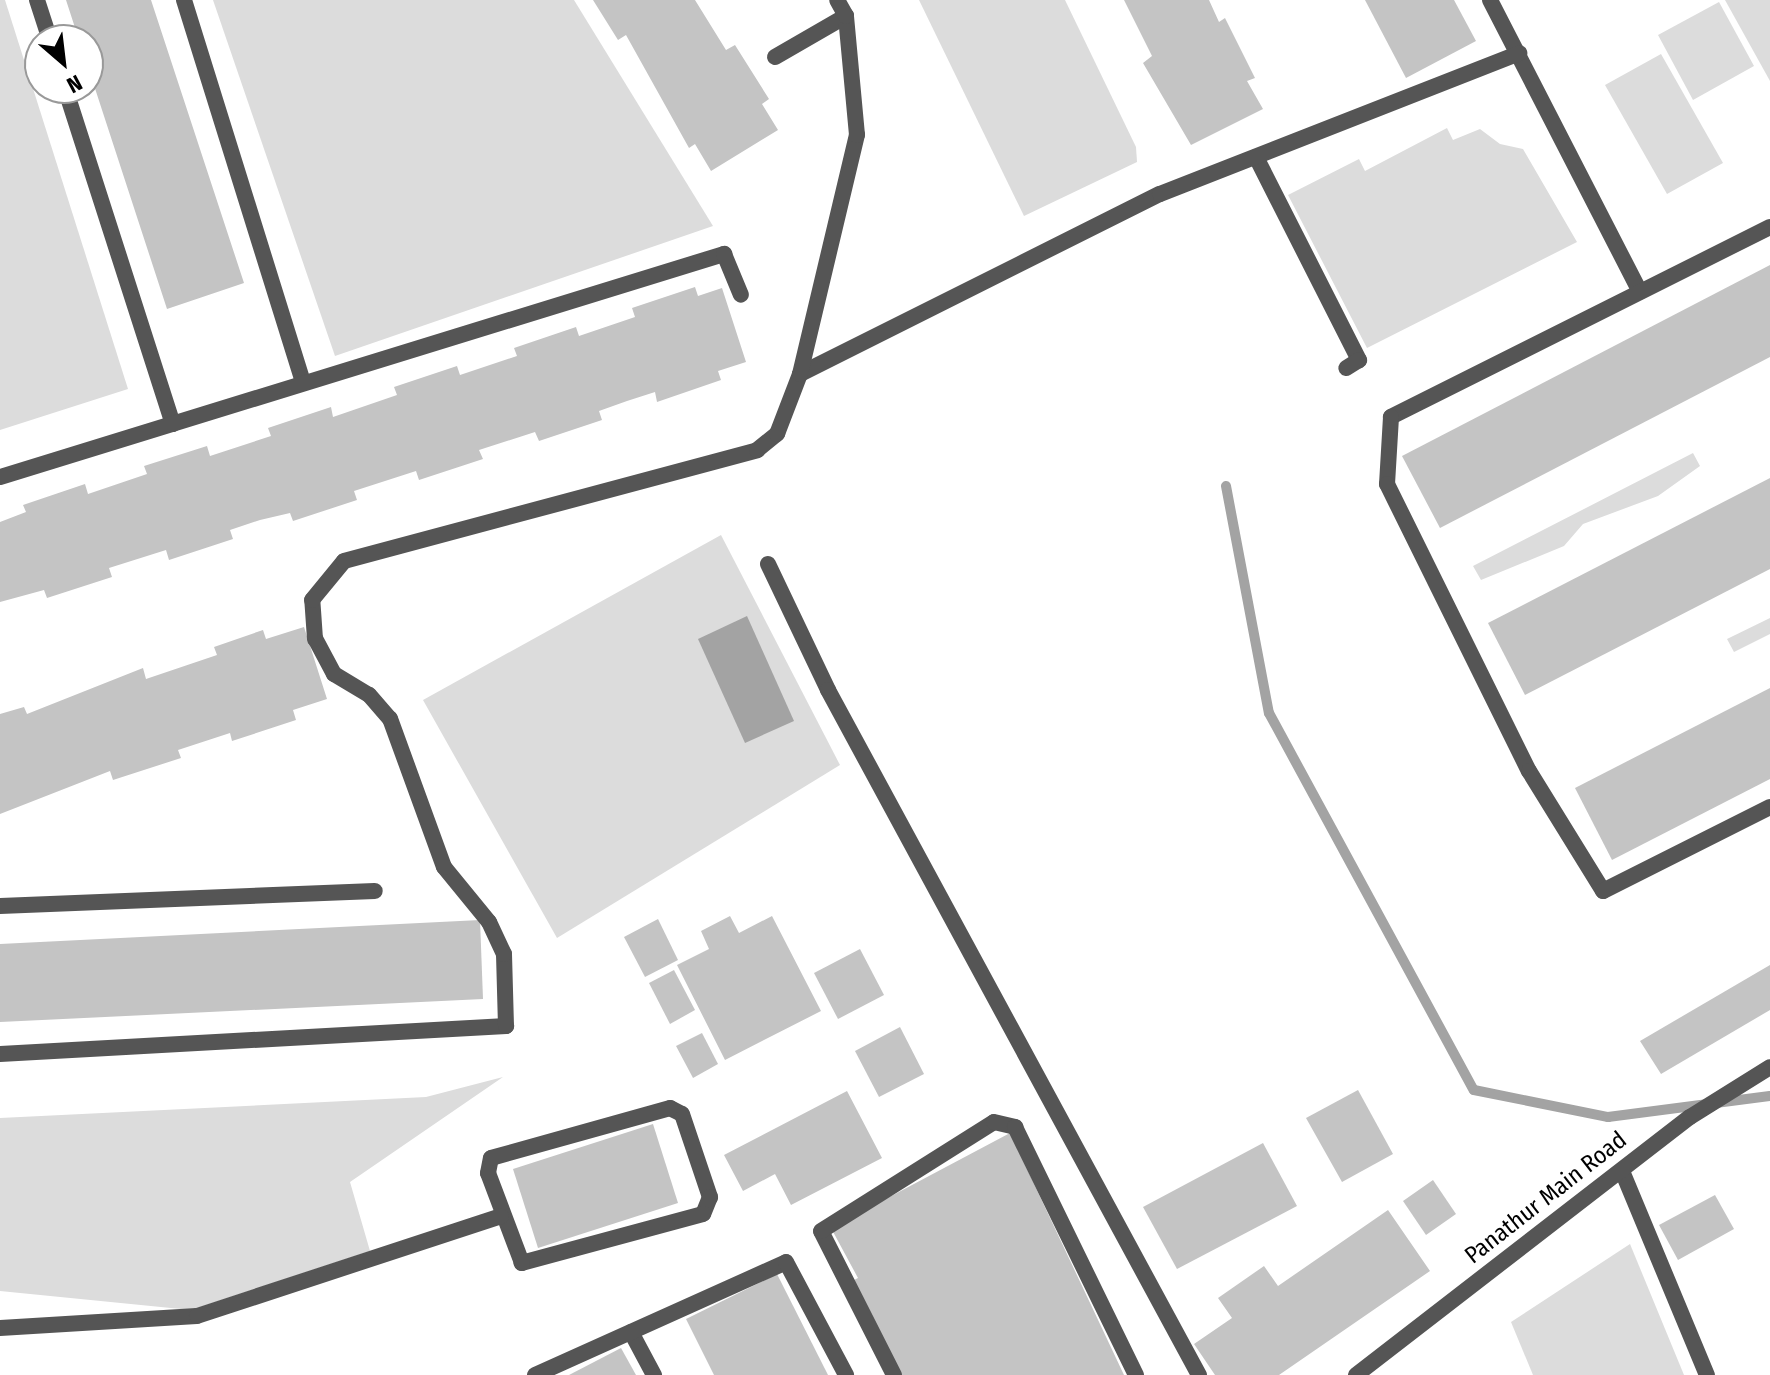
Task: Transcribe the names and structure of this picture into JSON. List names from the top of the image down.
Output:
{
  "streets": {
    "street": ["Panathur Main Road"]
  },
  "north": "bottom right"
}
